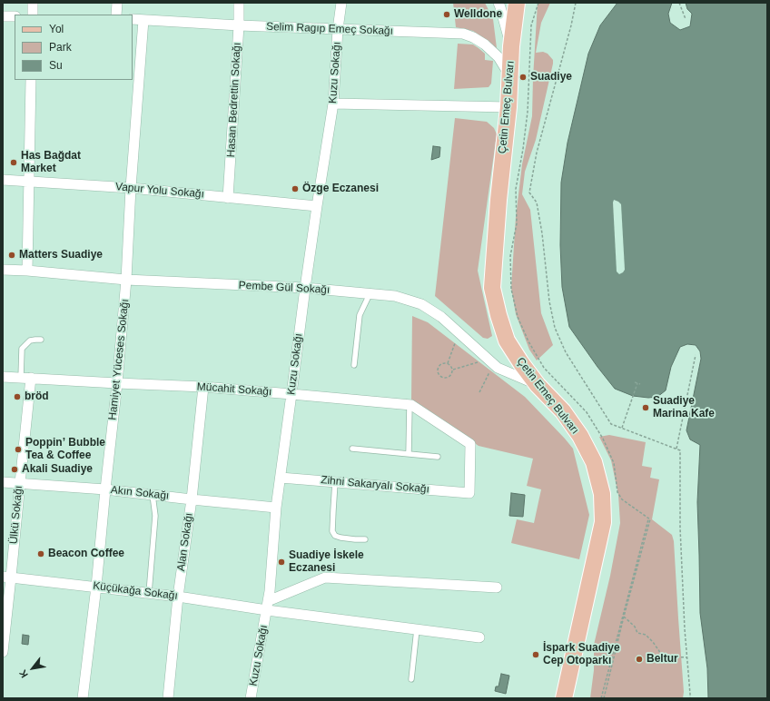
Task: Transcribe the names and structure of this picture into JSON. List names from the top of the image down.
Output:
{
  "streets": {
    "main road": ["Çetin Emeç Bulvarı"],
    "street": [
      "Selim Ragıp Emeç Sokağı",
      "Kuzu Sokağı",
      "Hasan Bedrettin Sokağı",
      "Vapur Yolu Sokağı",
      "Pembe Gül Sokağı",
      "Hamiyet Yüceses Sokağı",
      "Mücahit Sokağı",
      "Zihni Sakaryalı Sokağı",
      "Akın Sokağı",
      "Ülkü Sokağı",
      "Alan Sokağı",
      "Küçükağa Sokağı"
    ]
  },
  "crossings": [
    ["Selim Ragıp Emeç Sokağı", "Kuzu Sokağı"],
    ["Selim Ragıp Emeç Sokağı", "Hasan Bedrettin Sokağı"],
    ["Selim Ragıp Emeç Sokağı", "Çetin Emeç Bulvarı"],
    ["Selim Ragıp Emeç Sokağı", "Hamiyet Yüceses Sokağı"],
    ["Kuzu Sokağı", "Vapur Yolu Sokağı"],
    ["Kuzu Sokağı", "Pembe Gül Sokağı"],
    ["Kuzu Sokağı", "Mücahit Sokağı"],
    ["Kuzu Sokağı", "Zihni Sakaryalı Sokağı"],
    ["Kuzu Sokağı", "Akın Sokağı"],
    ["Kuzu Sokağı", "Küçükağa Sokağı"],
    ["Hasan Bedrettin Sokağı", "Vapur Yolu Sokağı"],
    ["Çetin Emeç Bulvarı", "Pembe Gül Sokağı"],
    ["Vapur Yolu Sokağı", "Hamiyet Yüceses Sokağı"],
    ["Pembe Gül Sokağı", "Hamiyet Yüceses Sokağı"],
    ["Hamiyet Yüceses Sokağı", "Mücahit Sokağı"],
    ["Hamiyet Yüceses Sokağı", "Akın Sokağı"],
    ["Hamiyet Yüceses Sokağı", "Küçükağa Sokağı"],
    ["Mücahit Sokağı", "Zihni Sakaryalı Sokağı"],
    ["Mücahit Sokağı", "Ülkü Sokağı"],
    ["Mücahit Sokağı", "Alan Sokağı"],
    ["Akın Sokağı", "Ülkü Sokağı"],
    ["Akın Sokağı", "Alan Sokağı"],
    ["Ülkü Sokağı", "Küçükağa Sokağı"],
    ["Alan Sokağı", "Küçükağa Sokağı"]
  ],
  "places": [
    "Welldone",
    "Suadiye",
    "Has Bağdat Market",
    "Özge Eczanesi",
    "Matters Suadiye",
    "bröd",
    "Suadiye Marina Kafe",
    "Poppin’ Bubble Tea & Coffee",
    "Akali Suadiye",
    "Beacon Coffee",
    "Suadiye İskele Eczanesi",
    "İspark Suadiye Cep Otoparkı",
    "Beltur"
  ],
  "legend": ["Yol", "Park", "Su"],
  "north": "bottom left"
}
